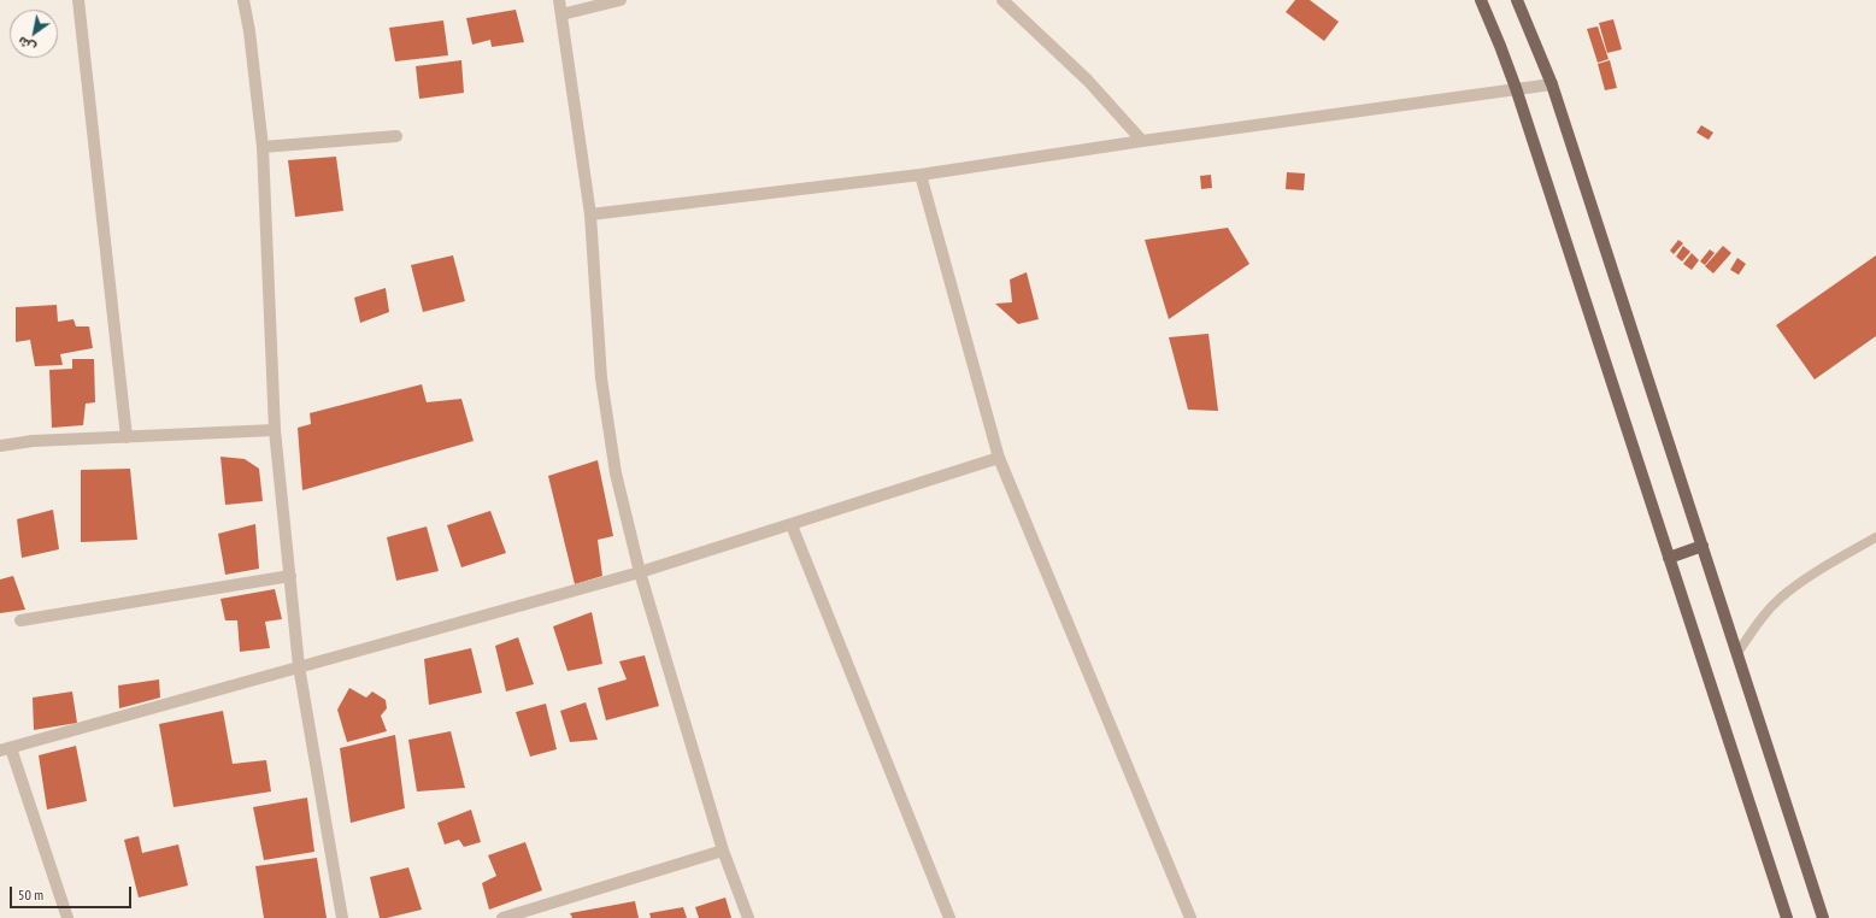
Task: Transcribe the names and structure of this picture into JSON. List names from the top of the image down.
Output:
{
  "scale_bar": "50 m",
  "north": "bottom left"
}
